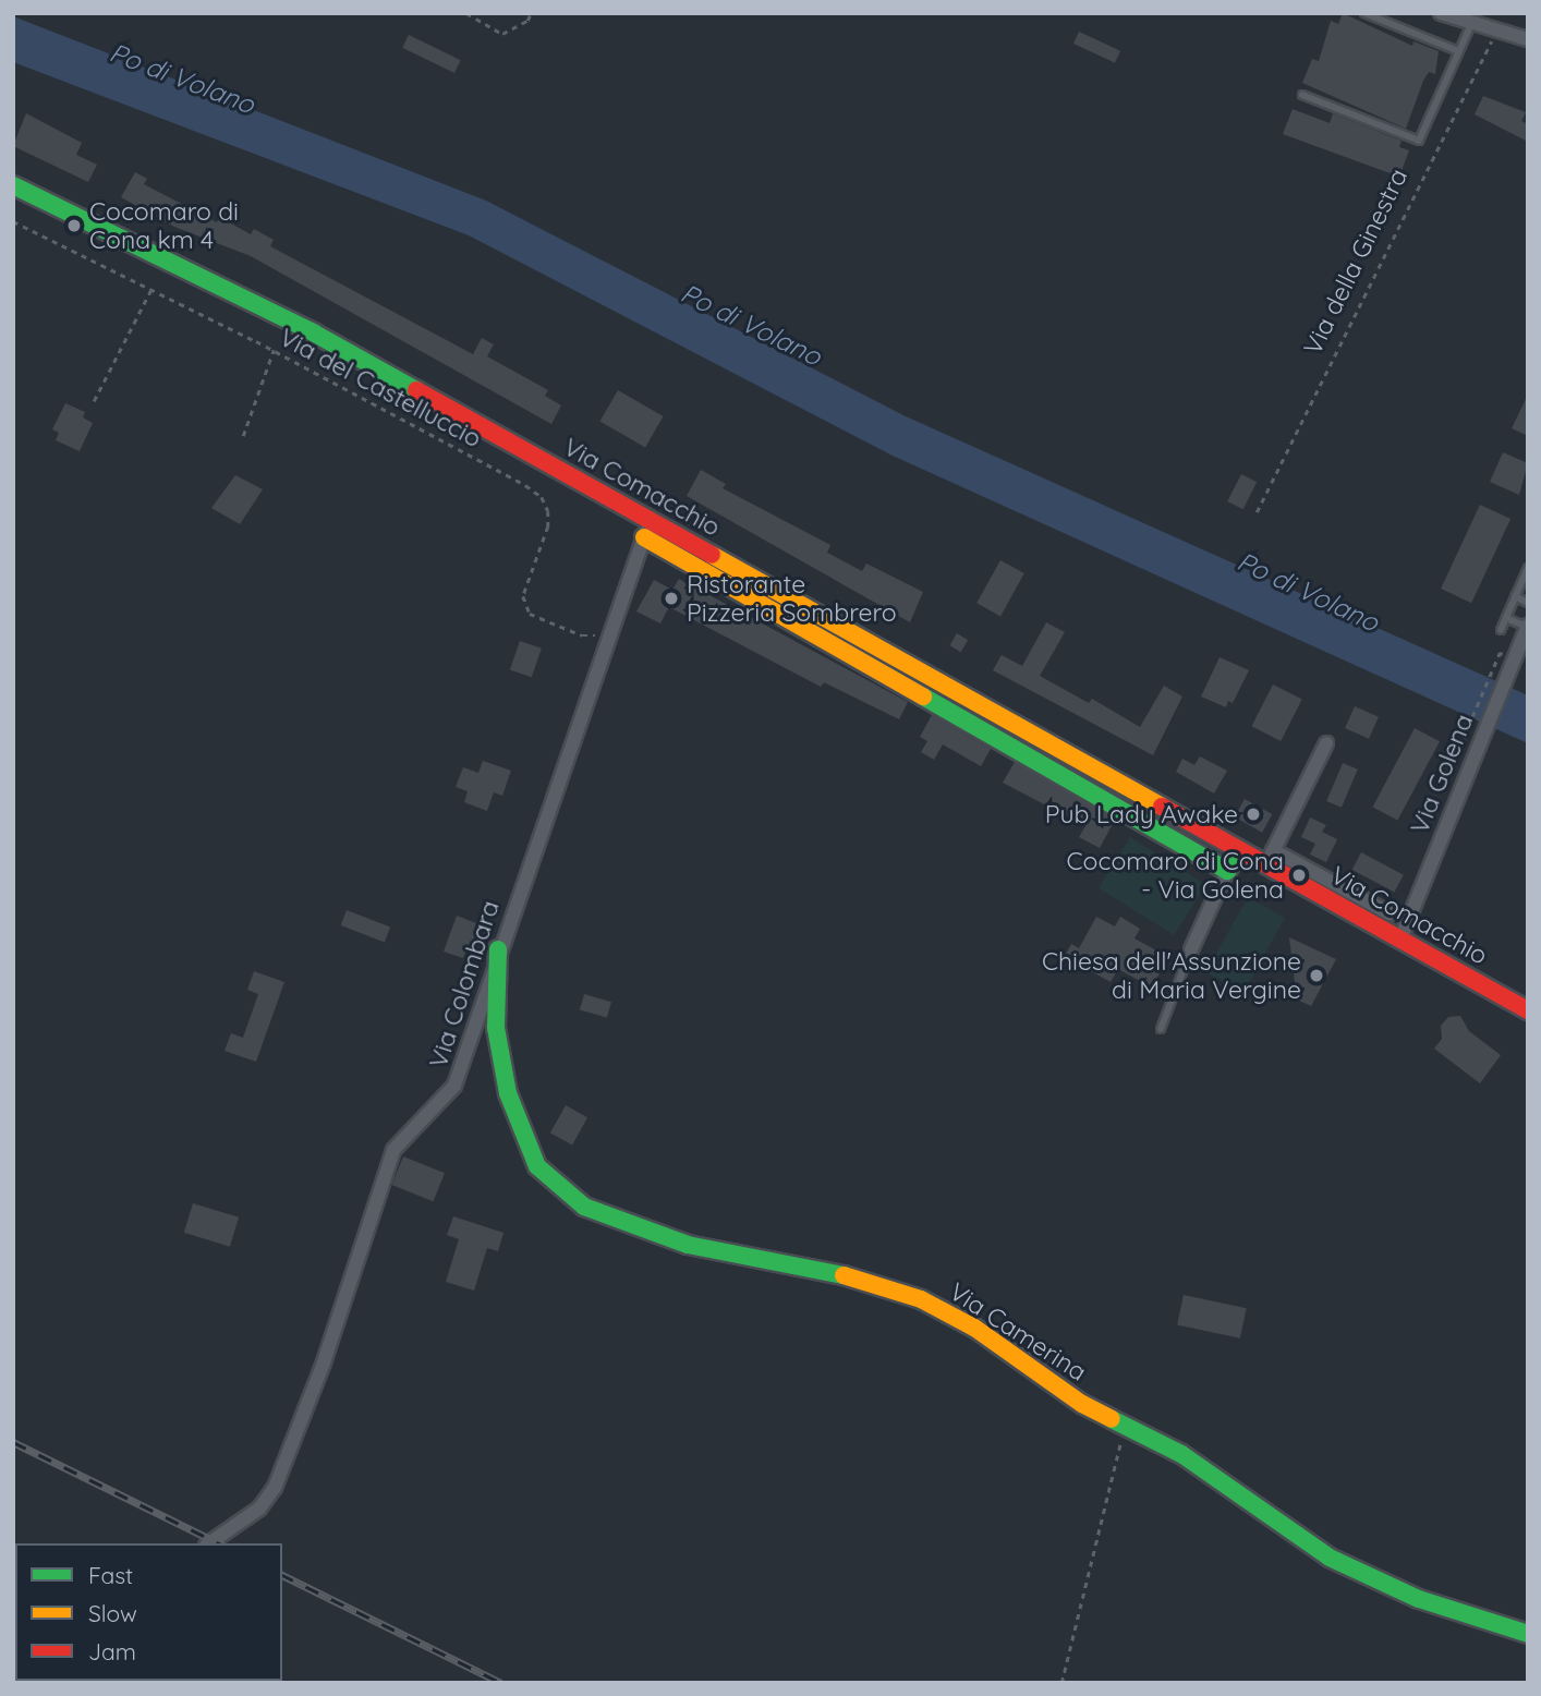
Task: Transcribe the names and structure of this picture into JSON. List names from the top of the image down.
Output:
{
  "streets": {
    "street": [
      "Via Comacchio",
      "Via Golena",
      "Via Colombara",
      "Via Camerina"
    ],
    "path": ["Via della Ginestra", "Via del Castelluccio"]
  },
  "crossings": [
    ["Via del Castelluccio", "Via Colombara"],
    ["Via Comacchio", "Via Golena"],
    ["Via Comacchio", "Via Colombara"],
    ["Via Colombara", "Via Camerina"]
  ],
  "water": ["Po di Volano"],
  "places": [
    "Cocomaro di Cona km 4",
    "Ristorante Pizzeria Sombrero",
    "Pub Lady Awake",
    "Cocomaro di Cona - Via Golena",
    "Chiesa dell'Assunzione di Maria Vergine"
  ],
  "legend": ["Fast", "Slow", "Jam"]
}
